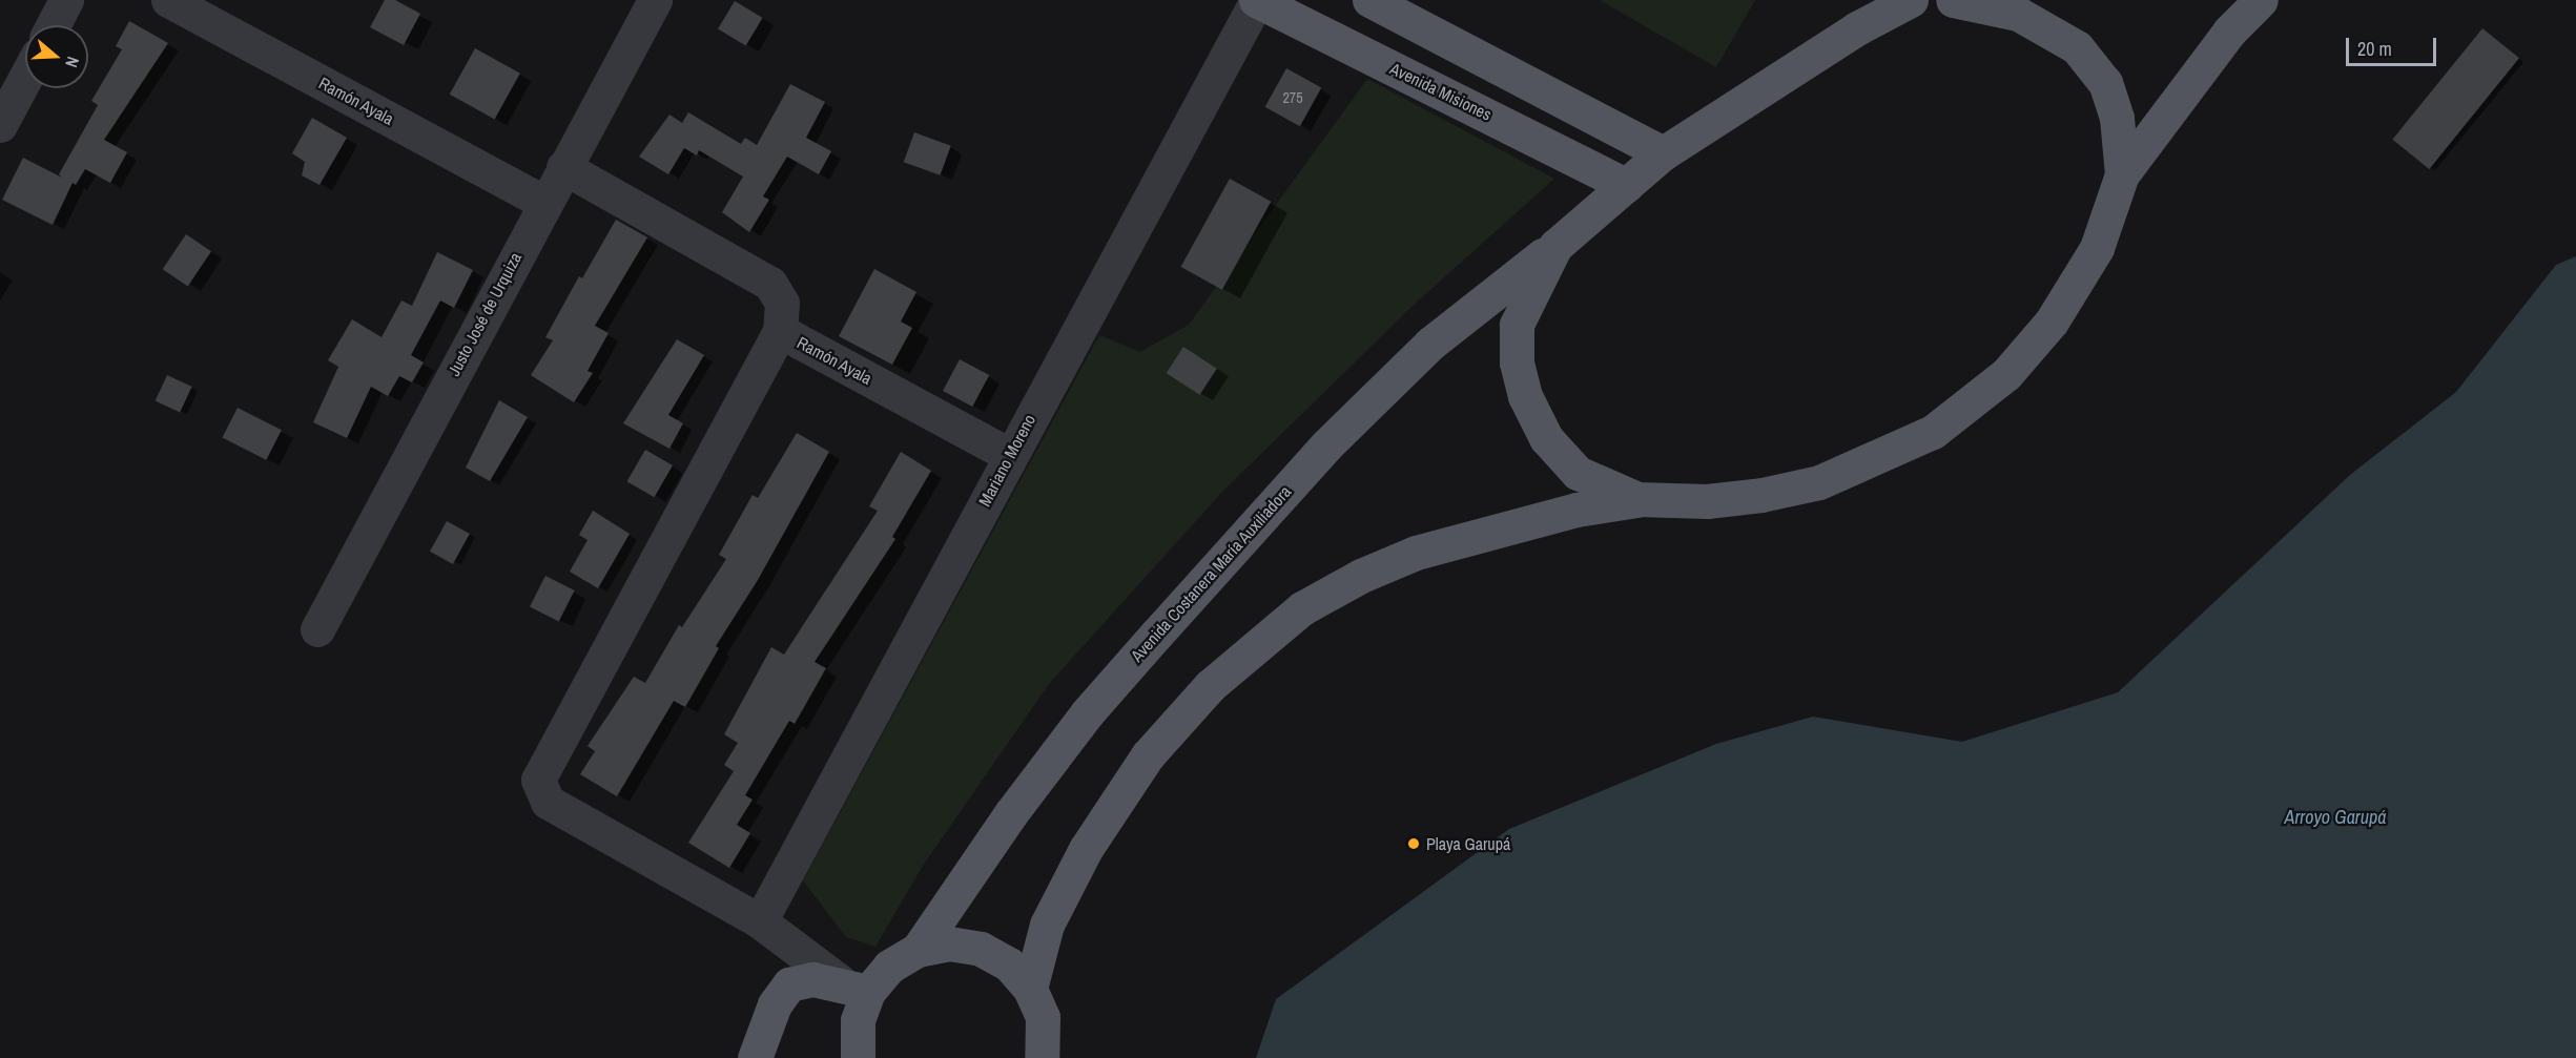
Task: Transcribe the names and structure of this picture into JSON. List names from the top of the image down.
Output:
{
  "streets": {
    "main road": ["Avenida Misiones", "Avenida Costanera María Auxiliadora"],
    "street": ["Ramón Ayala", "Justo José de Urquiza", "Mariano Moreno"]
  },
  "crossings": [
    ["Avenida Misiones", "Mariano Moreno"],
    ["Avenida Misiones", "Avenida Costanera María Auxiliadora"],
    ["Ramón Ayala", "Justo José de Urquiza"],
    ["Ramón Ayala", "Mariano Moreno"]
  ],
  "water": ["Arroyo Garupá"],
  "places": ["Playa Garupá"],
  "house_numbers": ["275"],
  "scale_bar": "20 m",
  "north": "right"
}
